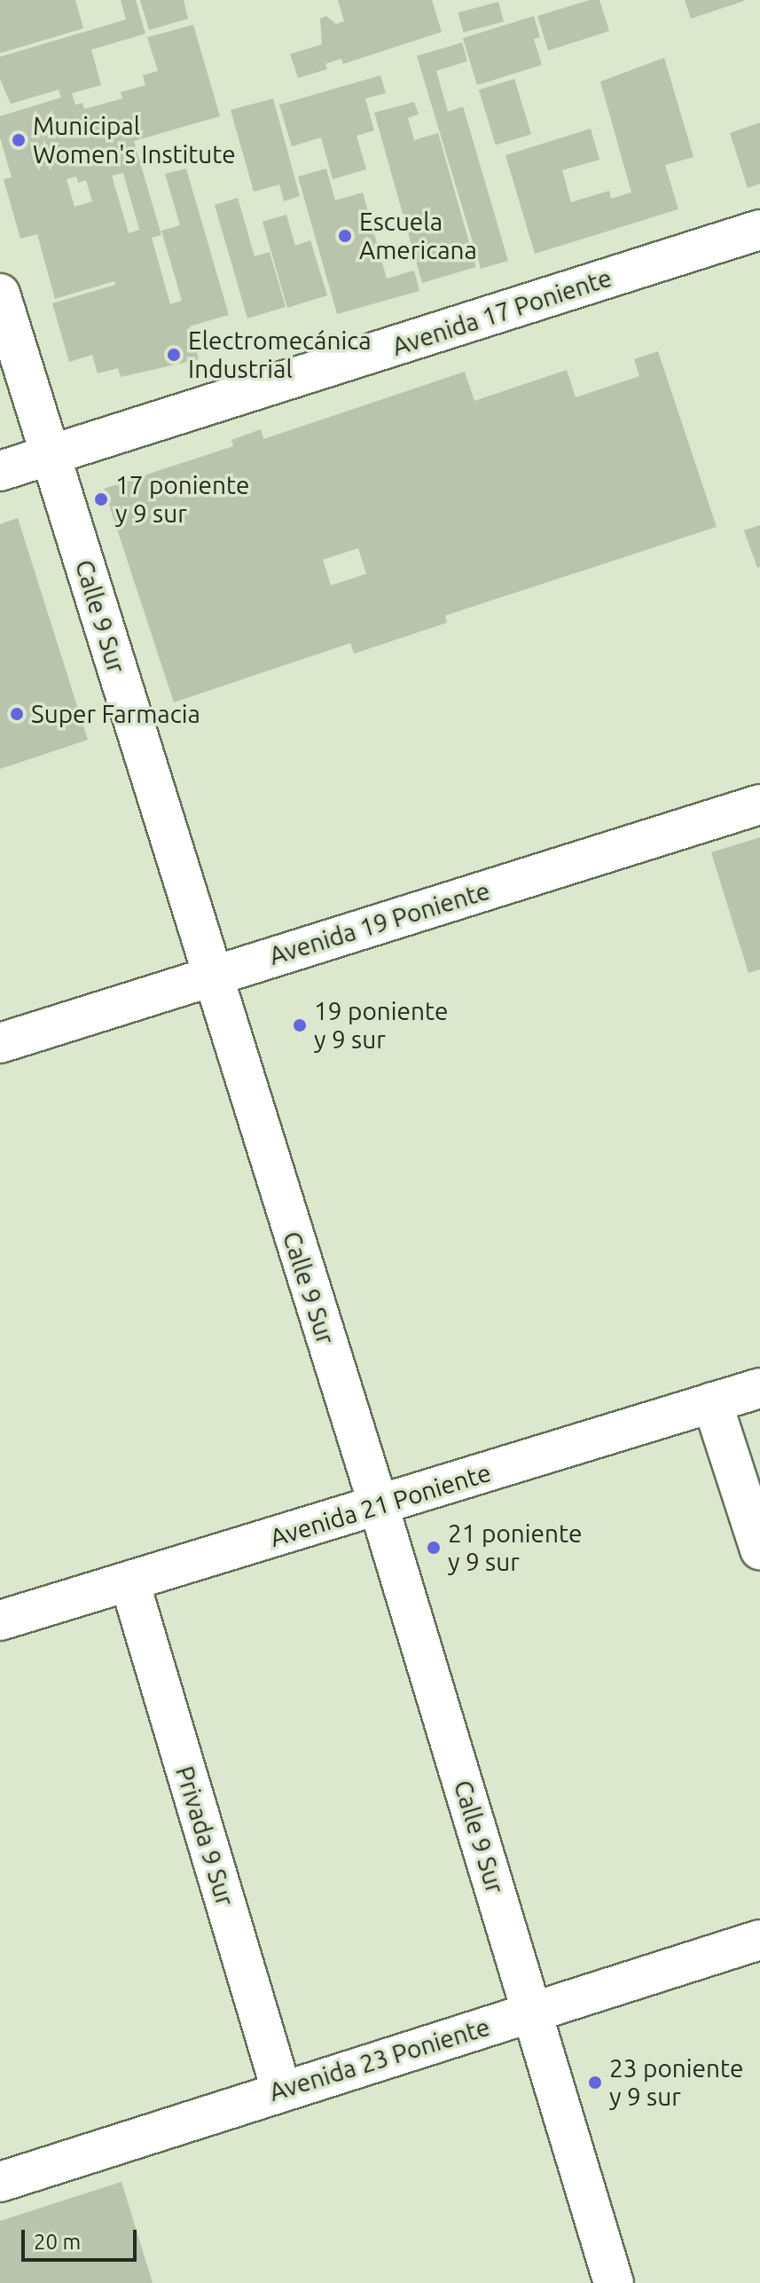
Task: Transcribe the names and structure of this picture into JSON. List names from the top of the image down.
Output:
{
  "streets": {
    "street": [
      "Avenida 17 Poniente",
      "Calle 9 Sur",
      "Avenida 19 Poniente",
      "Avenida 21 Poniente",
      "Privada 9 Sur",
      "Avenida 23 Poniente"
    ]
  },
  "crossings": [
    ["Avenida 17 Poniente", "Calle 9 Sur"],
    ["Calle 9 Sur", "Avenida 19 Poniente"],
    ["Calle 9 Sur", "Avenida 21 Poniente"],
    ["Calle 9 Sur", "Avenida 23 Poniente"],
    ["Avenida 21 Poniente", "Privada 9 Sur"],
    ["Privada 9 Sur", "Avenida 23 Poniente"]
  ],
  "places": [
    "Municipal Women's Institute",
    "Escuela Americana",
    "Electromecánica Industrial",
    "17 poniente y 9 sur",
    "Super Farmacia",
    "19 poniente y 9 sur",
    "21 poniente y 9 sur",
    "23 poniente y 9 sur"
  ],
  "scale_bar": "20 m"
}
